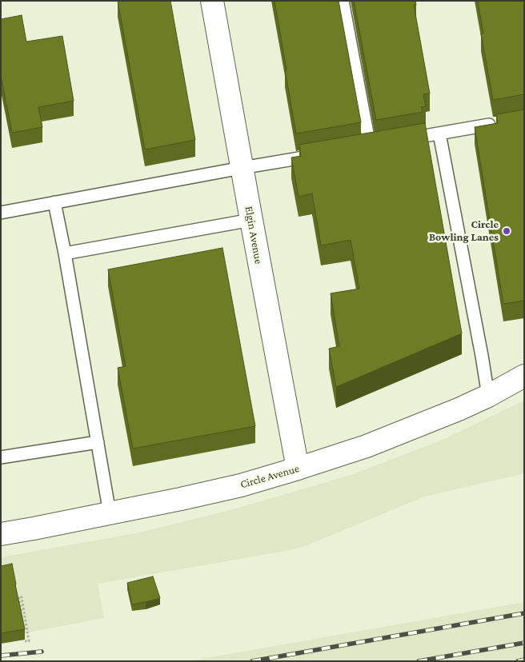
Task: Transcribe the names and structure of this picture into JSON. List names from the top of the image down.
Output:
{
  "streets": {
    "street": ["Elgin Avenue", "Circle Avenue"]
  },
  "crossings": [
    ["Elgin Avenue", "Circle Avenue"]
  ],
  "places": ["Circle Bowling Lanes"]
}
